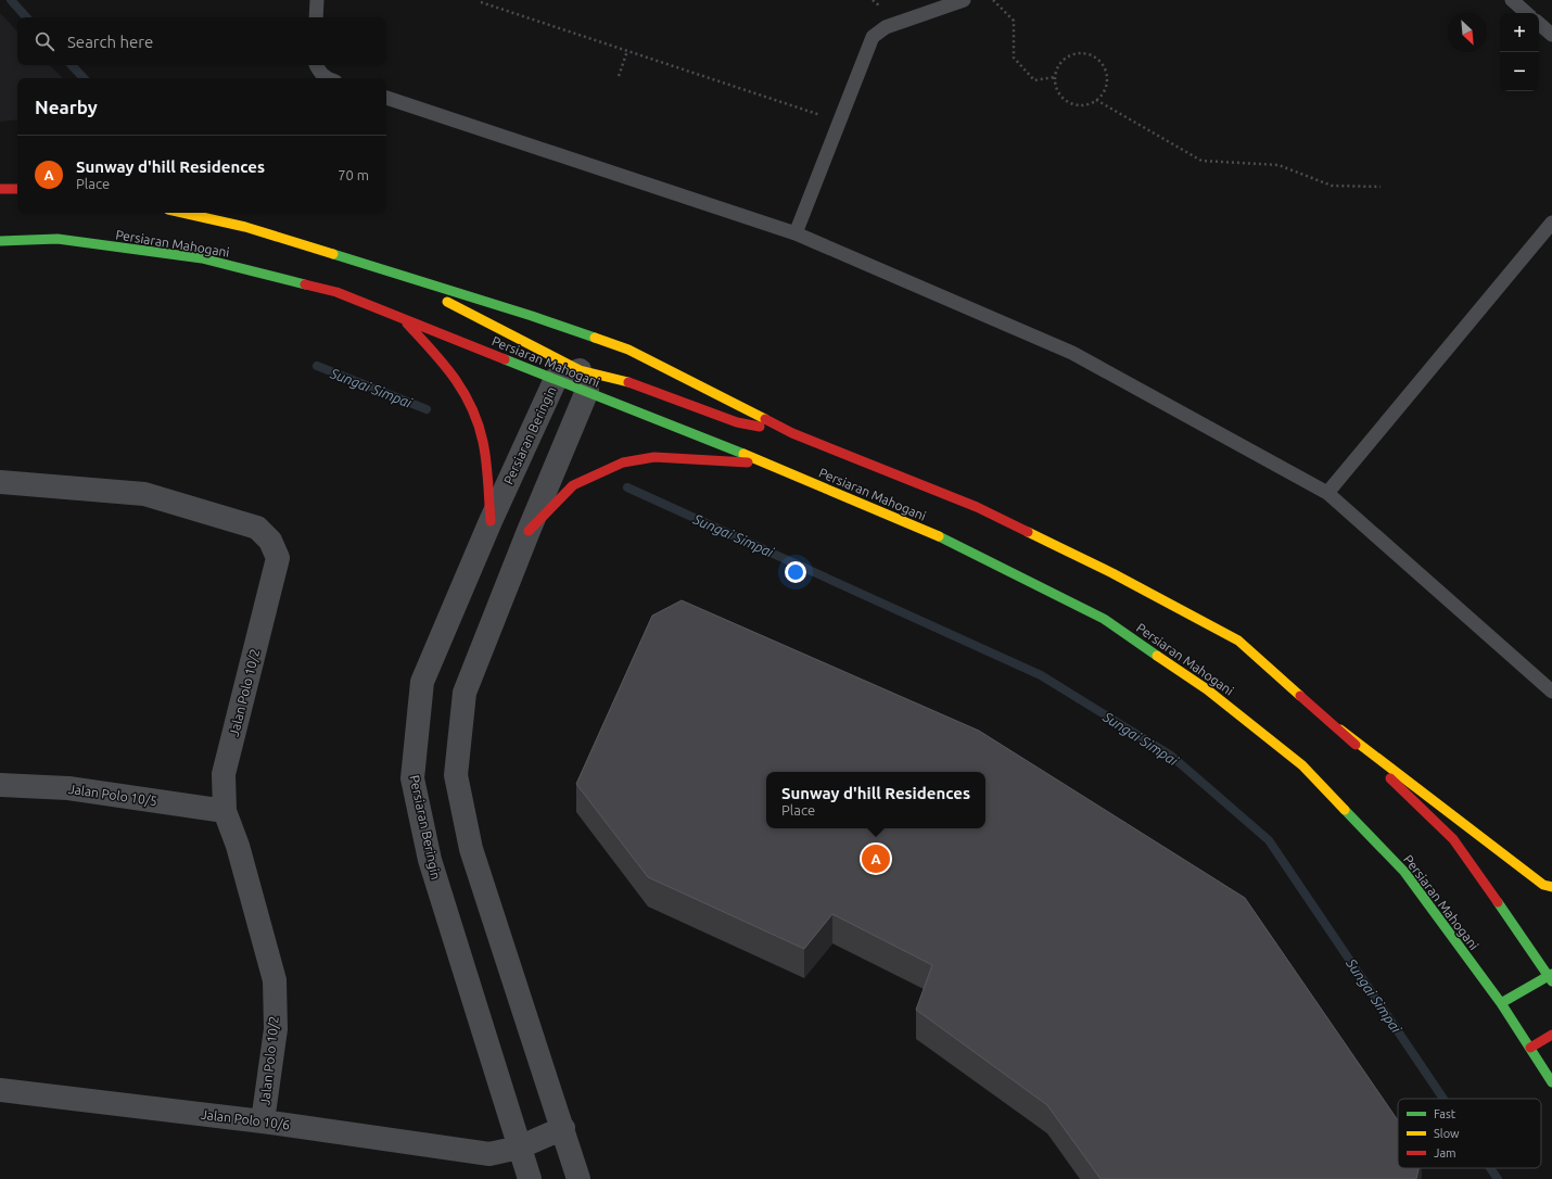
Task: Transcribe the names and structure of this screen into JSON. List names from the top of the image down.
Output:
{
  "streets": {
    "main road": ["Persiaran Mahogani"],
    "street": [
      "Persiaran Beringin",
      "Jalan Polo 10/2",
      "Jalan Polo 10/5",
      "Jalan Polo 10/6"
    ]
  },
  "crossings": [
    ["Persiaran Mahogani", "Persiaran Beringin"],
    ["Persiaran Beringin", "Jalan Polo 10/6"],
    ["Jalan Polo 10/2", "Jalan Polo 10/5"],
    ["Jalan Polo 10/2", "Jalan Polo 10/6"]
  ],
  "water": ["Sungai Simpai"],
  "legend": ["Fast", "Slow", "Jam"],
  "north": "bottom right",
  "page": {
    "map_buttons": ["+", "−"],
    "search": "Search here",
    "heading": "Nearby",
    "list": [
      {
        "mark": "A",
        "name": "Sunway d'hill Residences",
        "note": "Place",
        "value": "70 m"
      }
    ],
    "popup": ["Sunway d'hill Residences", "Place"],
    "pins": "A"
  }
}
